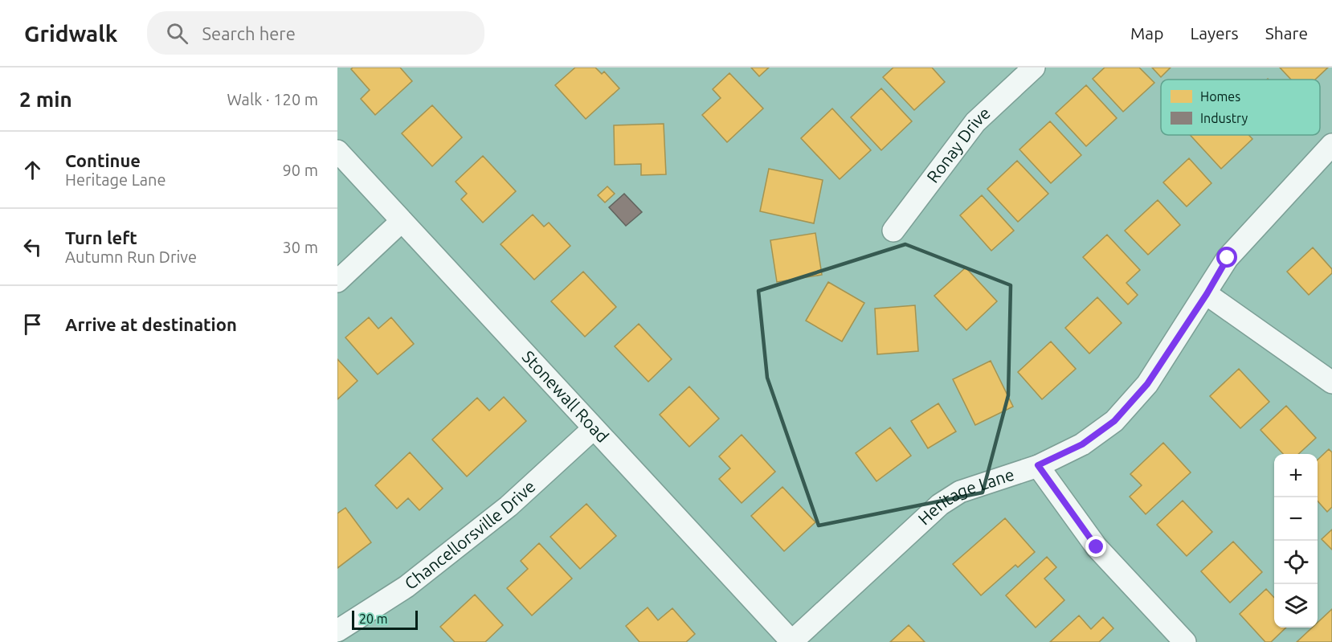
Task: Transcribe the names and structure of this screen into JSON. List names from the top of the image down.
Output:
{
  "streets": {
    "street": [
      "Ronay Drive",
      "Stonewall Road",
      "Heritage Lane",
      "Chancellorsville Drive"
    ]
  },
  "crossings": [
    ["Stonewall Road", "Heritage Lane"],
    ["Stonewall Road", "Chancellorsville Drive"]
  ],
  "legend": ["Homes", "Industry"],
  "scale_bar": "20 m",
  "page": {
    "header": "Gridwalk",
    "search": "Search here",
    "nav": ["Map", "Layers", "Share"],
    "heading": ["2 min", "Walk · 120 m"],
    "list": [
      ["Continue", "Heritage Lane", "90 m"],
      ["Turn left", "Autumn Run Drive", "30 m"],
      "Arrive at destination"
    ],
    "map_buttons": ["+", "−"],
    "scale": "20 m"
  }
}
